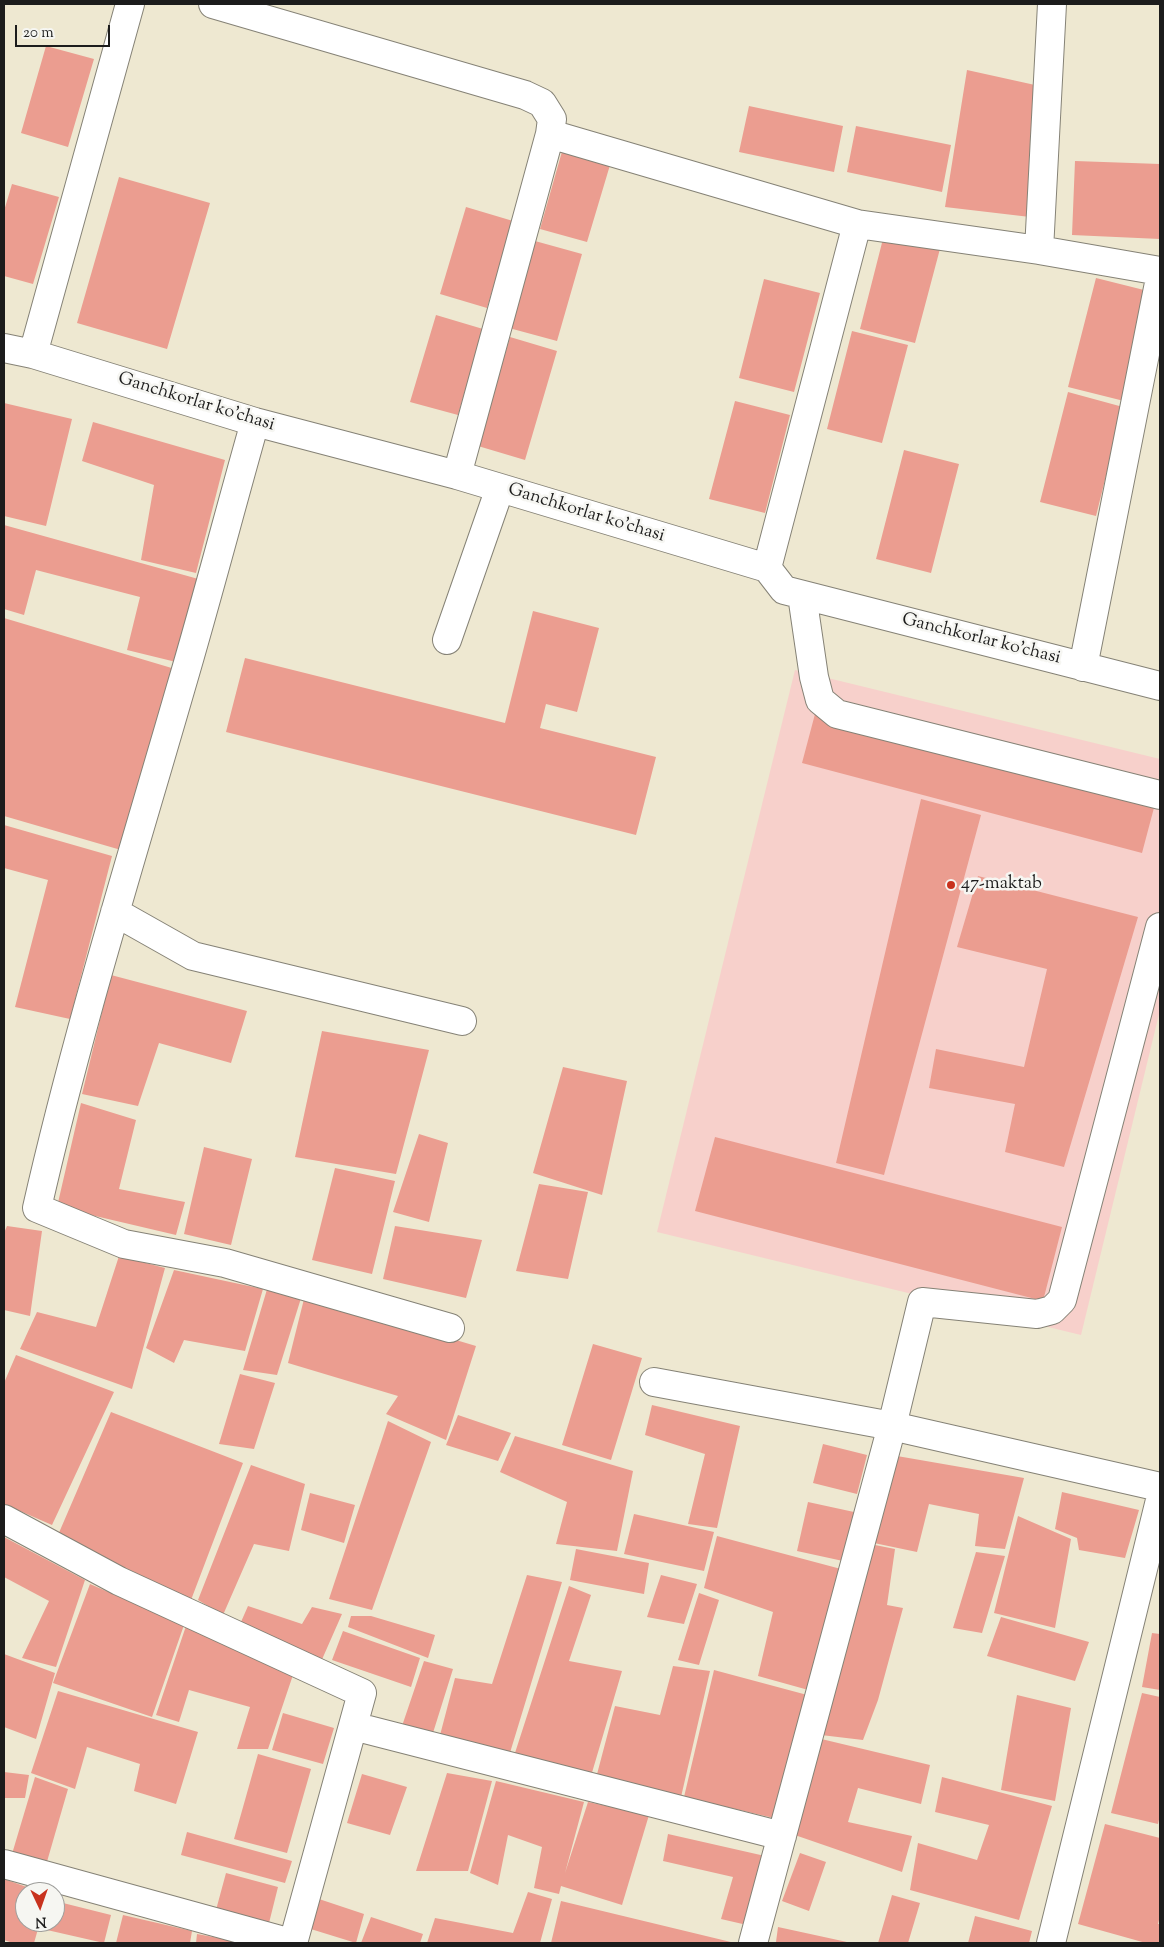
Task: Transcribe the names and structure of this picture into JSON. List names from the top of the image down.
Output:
{
  "streets": {
    "street": ["Ganchkorlar ko'chasi"]
  },
  "places": ["47-maktab"],
  "scale_bar": "20 m",
  "north": "bottom"
}
